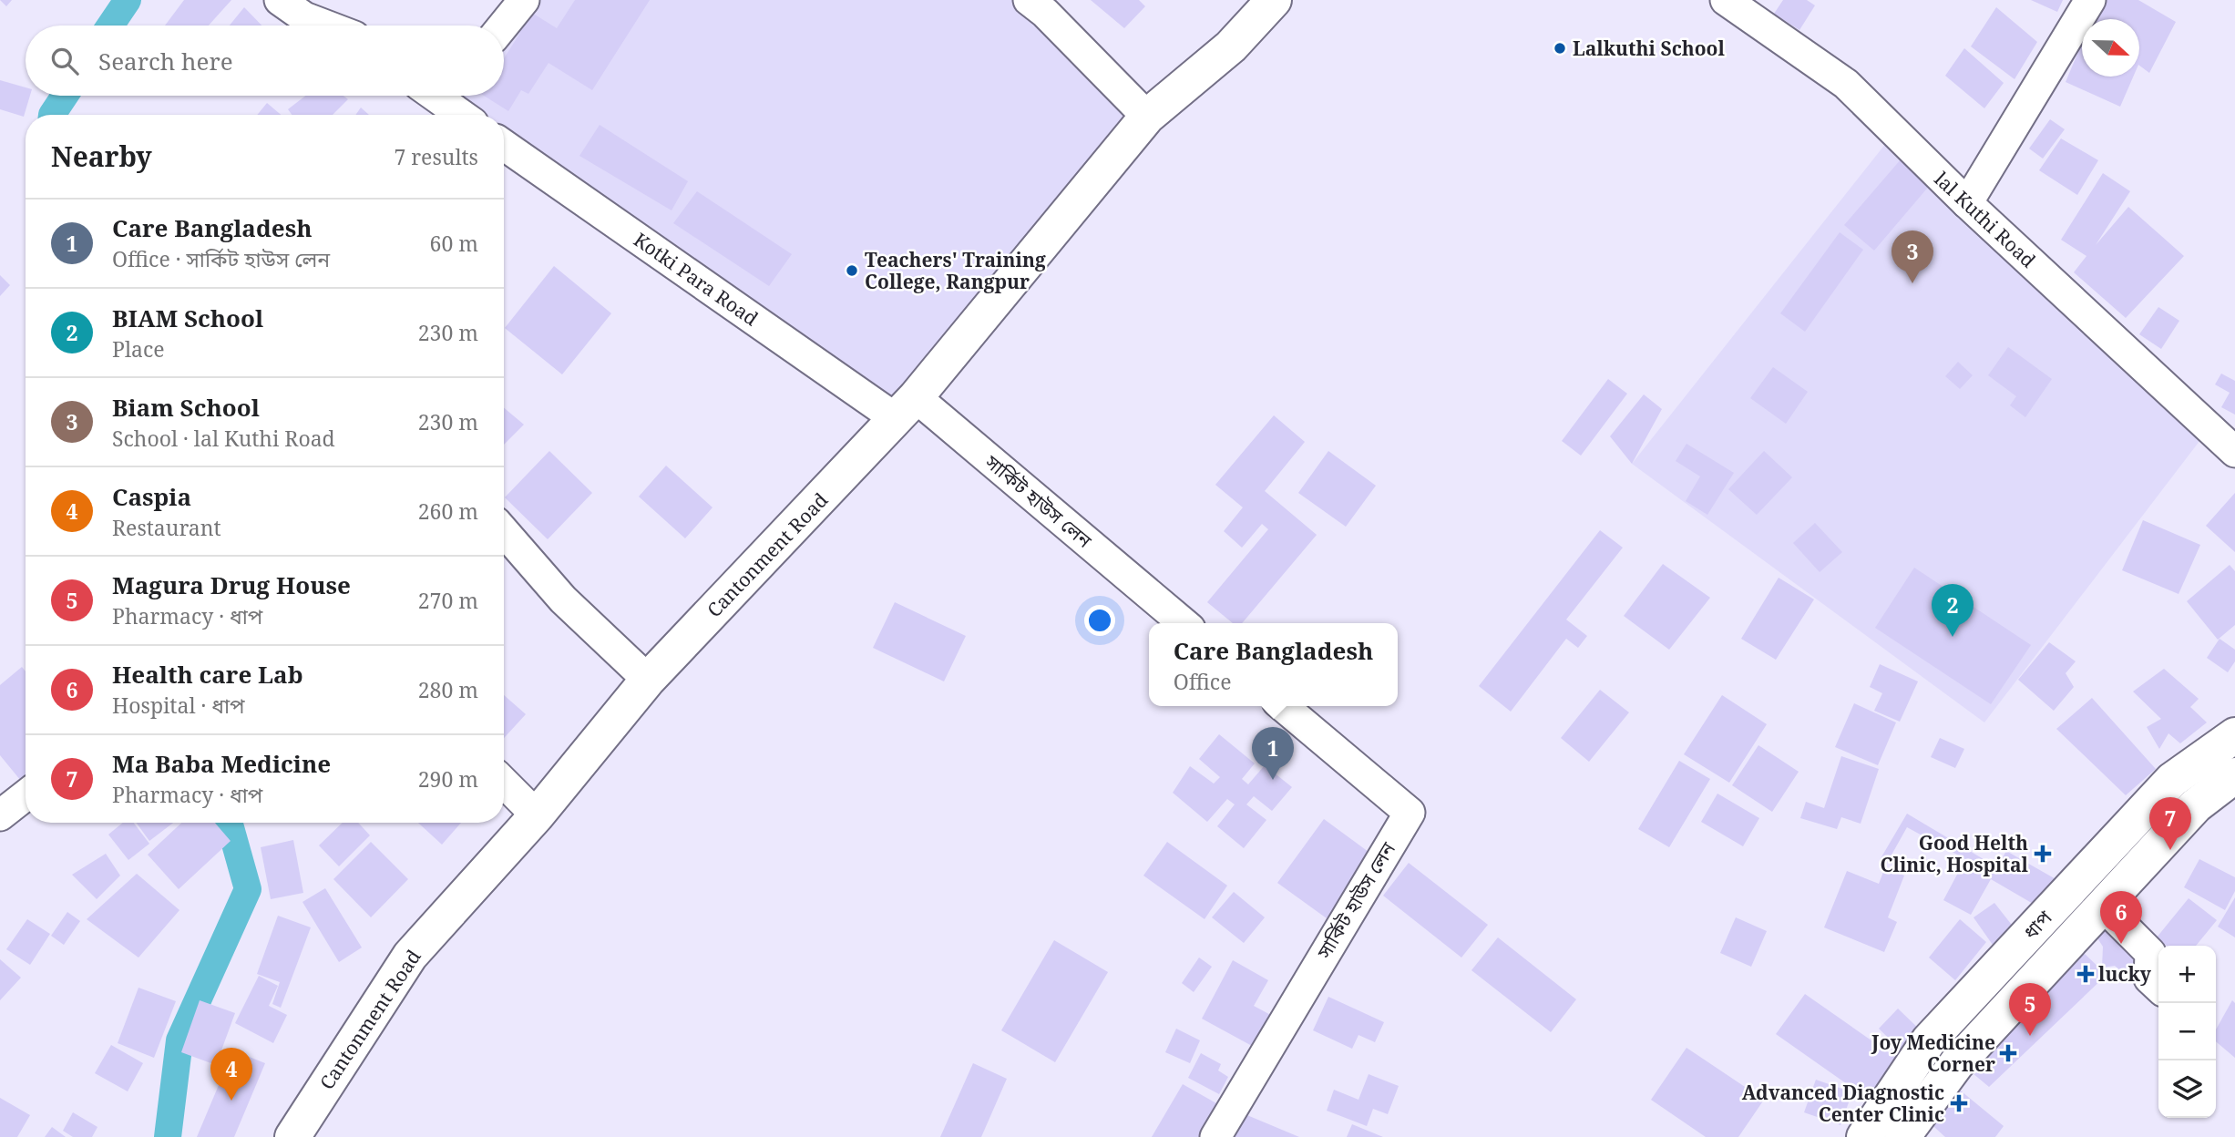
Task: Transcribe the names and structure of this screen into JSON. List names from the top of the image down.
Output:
{
  "streets": {
    "main road": ["Cantonment Road", "ধাপ"],
    "street": ["lal Kuthi Road", "Kotki Para Road", "সার্কিট হাউস লেন"]
  },
  "crossings": [
    ["Kotki Para Road", "সার্কিট হাউস লেন"],
    ["Kotki Para Road", "Cantonment Road"],
    ["সার্কিট হাউস লেন", "Cantonment Road"]
  ],
  "places": {
    "other": ["Lalkuthi School", "Teachers' Training College, Rangpur"],
    "health": [
      "Good Helth Clinic, Hospital",
      "lucky",
      "Joy Medicine Corner",
      "Advanced Diagnostic Center Clinic"
    ]
  },
  "north": "right",
  "page": {
    "search": "Search here",
    "heading": ["Nearby", "7 results"],
    "list": [
      {
        "mark": "1",
        "name": "Care Bangladesh",
        "note": "Office · সার্কিট হাউস লেন",
        "value": "60 m"
      },
      {
        "mark": "2",
        "name": "BIAM School",
        "note": "Place",
        "value": "230 m"
      },
      {
        "mark": "3",
        "name": "Biam School",
        "note": "School · lal Kuthi Road",
        "value": "230 m"
      },
      {
        "mark": "4",
        "name": "Caspia",
        "note": "Restaurant",
        "value": "260 m"
      },
      {
        "mark": "5",
        "name": "Magura Drug House",
        "note": "Pharmacy · ধাপ",
        "value": "270 m"
      },
      {
        "mark": "6",
        "name": "Health care Lab",
        "note": "Hospital · ধাপ",
        "value": "280 m"
      },
      {
        "mark": "7",
        "name": "Ma Baba Medicine",
        "note": "Pharmacy · ধাপ",
        "value": "290 m"
      }
    ],
    "pins": [
      "3",
      "2",
      "1",
      "7",
      "6",
      "5",
      "4"
    ],
    "popup": ["Care Bangladesh", "Office"],
    "map_buttons": ["+", "−"]
  }
}
